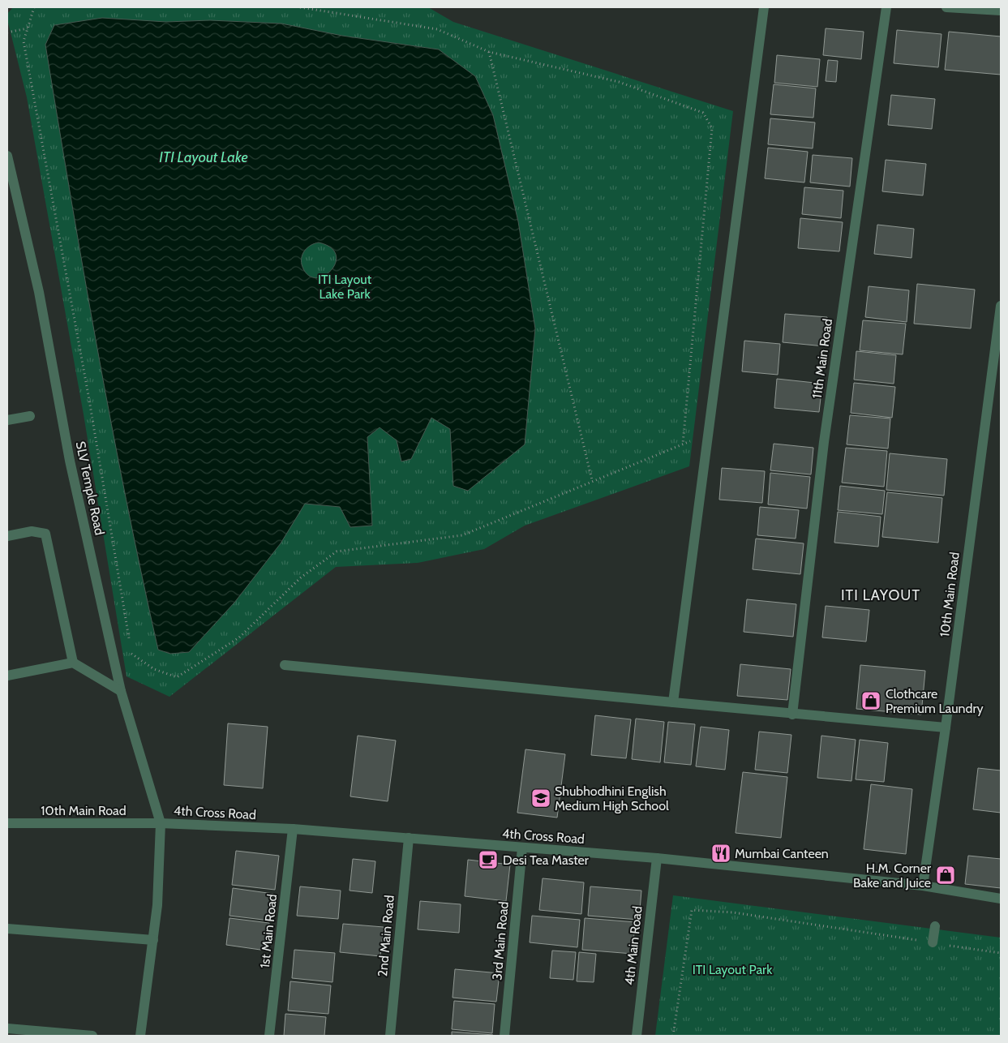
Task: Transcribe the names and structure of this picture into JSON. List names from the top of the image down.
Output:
{
  "streets": {
    "street": [
      "11th Main Road",
      "SLV Temple Road",
      "10th Main Road",
      "4th Cross Road",
      "1st Main Road",
      "2nd Main Road",
      "3rd Main Road",
      "4th Main Road"
    ]
  },
  "crossings": [
    ["SLV Temple Road", "10th Main Road"],
    ["SLV Temple Road", "4th Cross Road"],
    ["10th Main Road", "4th Cross Road"],
    ["4th Cross Road", "1st Main Road"],
    ["4th Cross Road", "2nd Main Road"],
    ["4th Cross Road", "3rd Main Road"],
    ["4th Cross Road", "4th Main Road"]
  ],
  "districts": ["ITI LAYOUT"],
  "water": ["ITI Layout Lake"],
  "parks": ["ITI Layout Lake Park", "ITI Layout Park"],
  "places": {
    "shop": ["Clothcare Premium Laundry", "H.M. Corner Bake and Juice"],
    "school or university": ["Shubhodhini English Medium High School"],
    "restaurant": ["Mumbai Canteen"],
    "cafe": ["Desi Tea Master"]
  }
}
